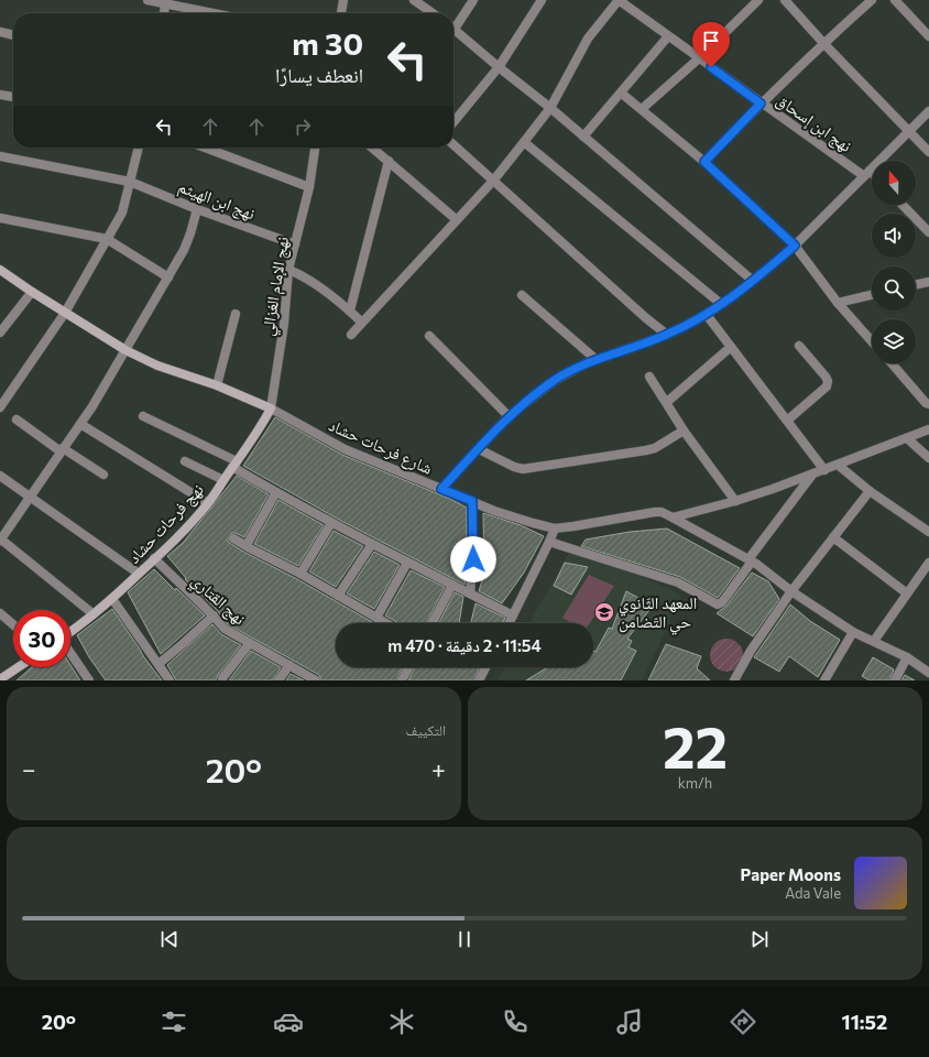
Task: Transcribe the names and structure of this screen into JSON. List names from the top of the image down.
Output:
{
  "streets": {
    "street": [
      "نهج ابن إسحاق",
      "نهج ابن الهيثم",
      "نهج الإمام الغزالي",
      "شارع فرحات حشاد",
      "نهج فرحات حشاد",
      "نهج القتاري"
    ]
  },
  "crossings": [
    ["نهج ابن إسحاق", "شارع فرحات حشاد"],
    ["نهج ابن الهيثم", "نهج الإمام الغزالي"],
    ["نهج الإمام الغزالي", "شارع فرحات حشاد"],
    ["نهج الإمام الغزالي", "نهج فرحات حشاد"],
    ["شارع فرحات حشاد", "نهج فرحات حشاد"],
    ["نهج فرحات حشاد", "نهج القتاري"]
  ],
  "places": {
    "school or university": ["المعهد الثّانوي حي التّضامن"]
  },
  "north": "top",
  "page": {
    "turn": ["30 m", "انعطف يسارًا"],
    "limit": "30",
    "trip": "11:54 · 2 دقيقة · 470 m",
    "tile": [
      ["22", "km/h"],
      "التكييف"
    ],
    "heat": ["−", "20°", "+"],
    "song": ["Paper Moons", "Ada Vale"],
    "tabs": ["11:52", "20°"]
  }
}
